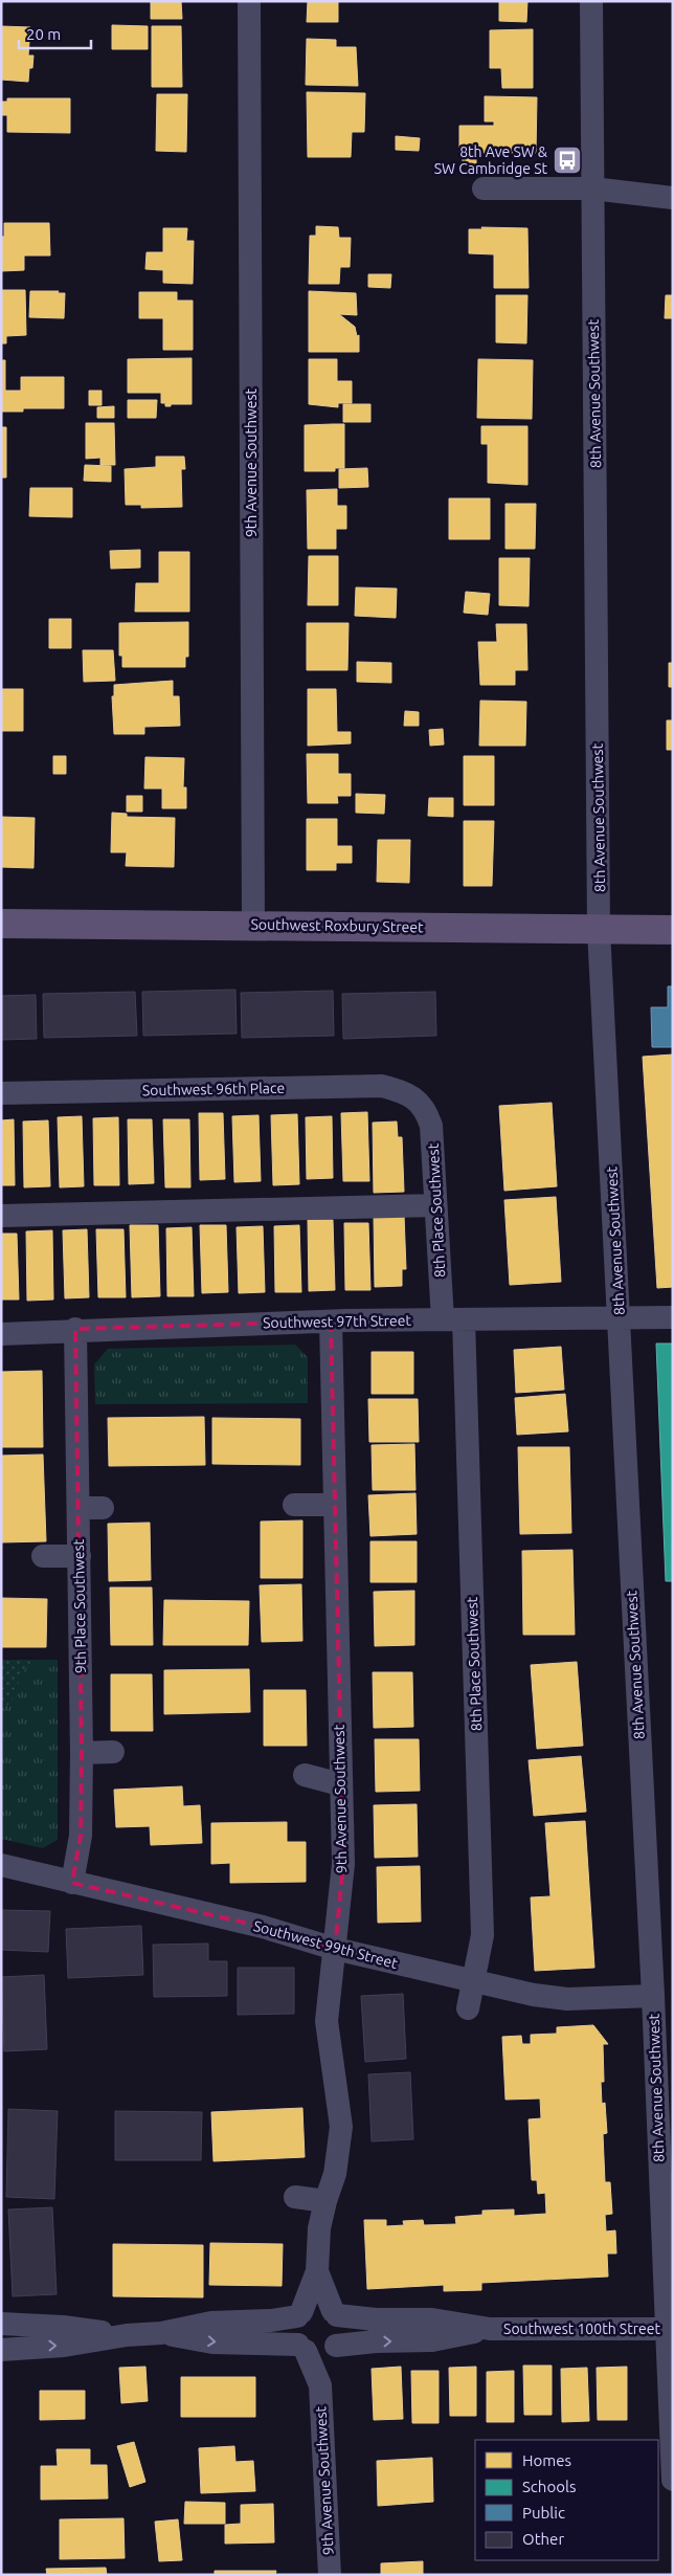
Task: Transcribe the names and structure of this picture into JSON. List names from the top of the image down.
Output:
{
  "streets": {
    "main road": ["Southwest Roxbury Street"],
    "street": [
      "8th Avenue Southwest",
      "9th Avenue Southwest",
      "Southwest 96th Place",
      "8th Place Southwest",
      "Southwest 97th Street",
      "9th Place Southwest",
      "Southwest 99th Street",
      "Southwest 100th Street"
    ]
  },
  "crossings": [
    ["8th Avenue Southwest", "Southwest Roxbury Street"],
    ["8th Avenue Southwest", "Southwest 97th Street"],
    ["8th Avenue Southwest", "Southwest 99th Street"],
    ["8th Avenue Southwest", "Southwest 100th Street"],
    ["9th Avenue Southwest", "Southwest Roxbury Street"],
    ["9th Avenue Southwest", "Southwest 97th Street"],
    ["9th Avenue Southwest", "Southwest 99th Street"],
    ["9th Avenue Southwest", "Southwest 100th Street"],
    ["Southwest 96th Place", "8th Place Southwest"],
    ["8th Place Southwest", "Southwest 97th Street"],
    ["8th Place Southwest", "Southwest 99th Street"],
    ["Southwest 97th Street", "9th Place Southwest"],
    ["9th Place Southwest", "Southwest 99th Street"]
  ],
  "places": {
    "bus stop": ["8th Ave SW & SW Cambridge St"]
  },
  "legend": [
    "Homes",
    "Schools",
    "Public",
    "Other"
  ],
  "scale_bar": "20 m"
}
